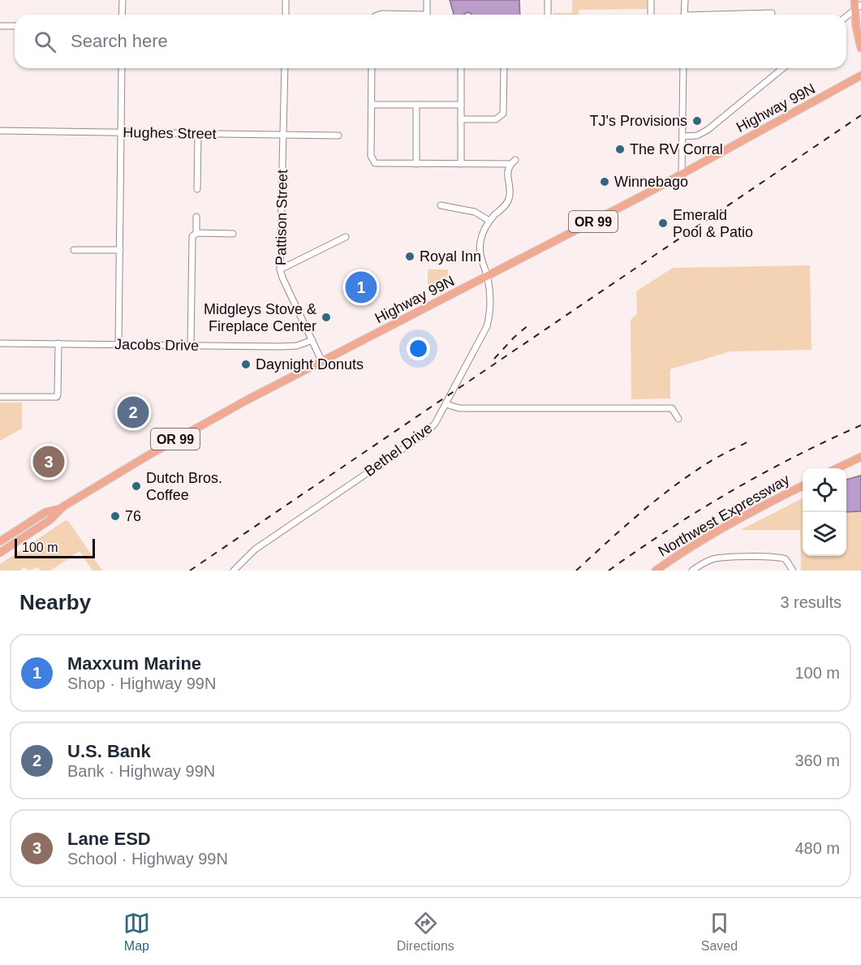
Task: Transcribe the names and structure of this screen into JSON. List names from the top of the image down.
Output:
{
  "streets": {
    "main road": ["Highway 99N", "OR 99", "Northwest Expressway"],
    "street": [
      "Hughes Street",
      "Pattison Street",
      "Jacobs Drive",
      "Bethel Drive"
    ]
  },
  "crossings": [
    ["Highway 99N", "Pattison Street"],
    ["Highway 99N", "Bethel Drive"],
    ["Hughes Street", "Pattison Street"],
    ["Pattison Street", "Jacobs Drive"]
  ],
  "places": [
    "TJ's Provisions",
    "The RV Corral",
    "Winnebago",
    "Emerald Pool & Patio",
    "Royal Inn",
    "Midgleys Stove & Fireplace Center",
    "Daynight Donuts",
    "Dutch Bros. Coffee",
    "76"
  ],
  "scale_bar": "100 m",
  "page": {
    "search": "Search here",
    "pins": ["1", "2", "3"],
    "scale": "100 m",
    "heading": ["Nearby", "3 results"],
    "list": [
      {
        "mark": "1",
        "name": "Maxxum Marine",
        "note": "Shop · Highway 99N",
        "value": "100 m"
      },
      {
        "mark": "2",
        "name": "U.S. Bank",
        "note": "Bank · Highway 99N",
        "value": "360 m"
      },
      {
        "mark": "3",
        "name": "Lane ESD",
        "note": "School · Highway 99N",
        "value": "480 m"
      }
    ],
    "nav": ["Map", "Directions", "Saved"]
  }
}
